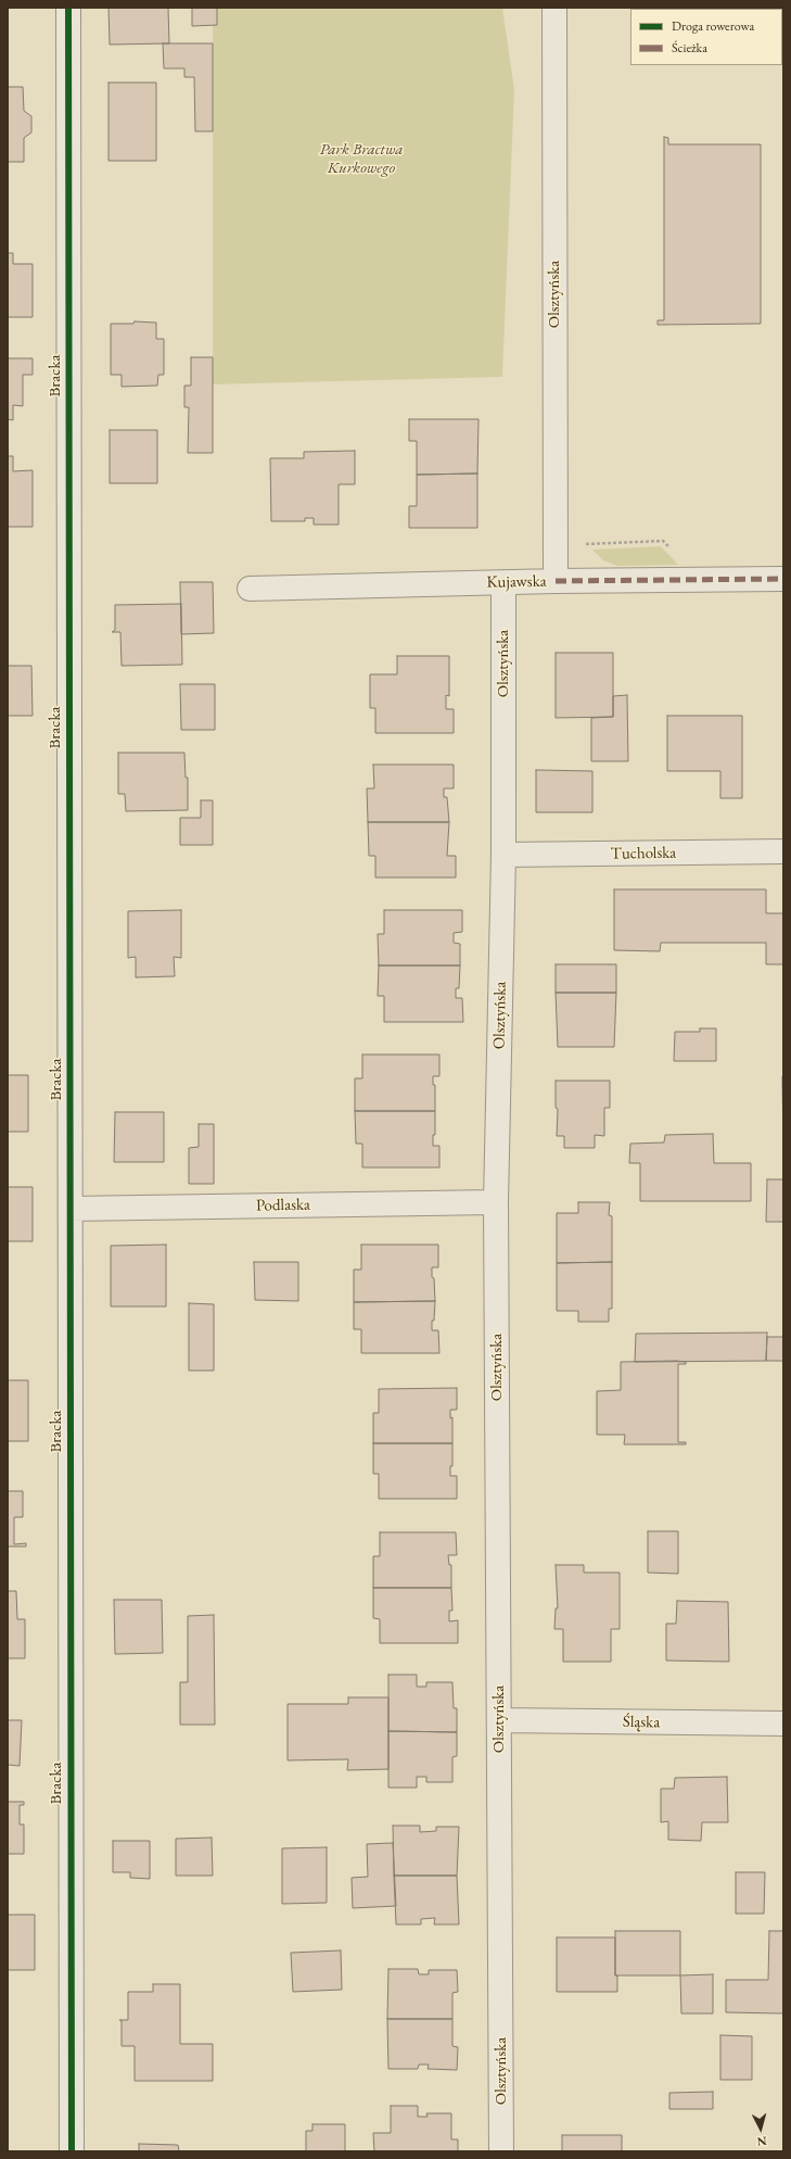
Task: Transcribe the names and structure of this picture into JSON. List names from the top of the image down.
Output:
{
  "streets": {
    "street": [
      "Olsztyńska",
      "Bracka",
      "Kujawska",
      "Tucholska",
      "Podlaska",
      "Śląska"
    ]
  },
  "crossings": [
    ["Olsztyńska", "Kujawska"],
    ["Olsztyńska", "Tucholska"],
    ["Olsztyńska", "Podlaska"],
    ["Olsztyńska", "Śląska"],
    ["Bracka", "Podlaska"]
  ],
  "parks": ["Park Bractwa Kurkowego"],
  "legend": ["Droga rowerowa", "Ścieżka"],
  "north": "bottom"
}
